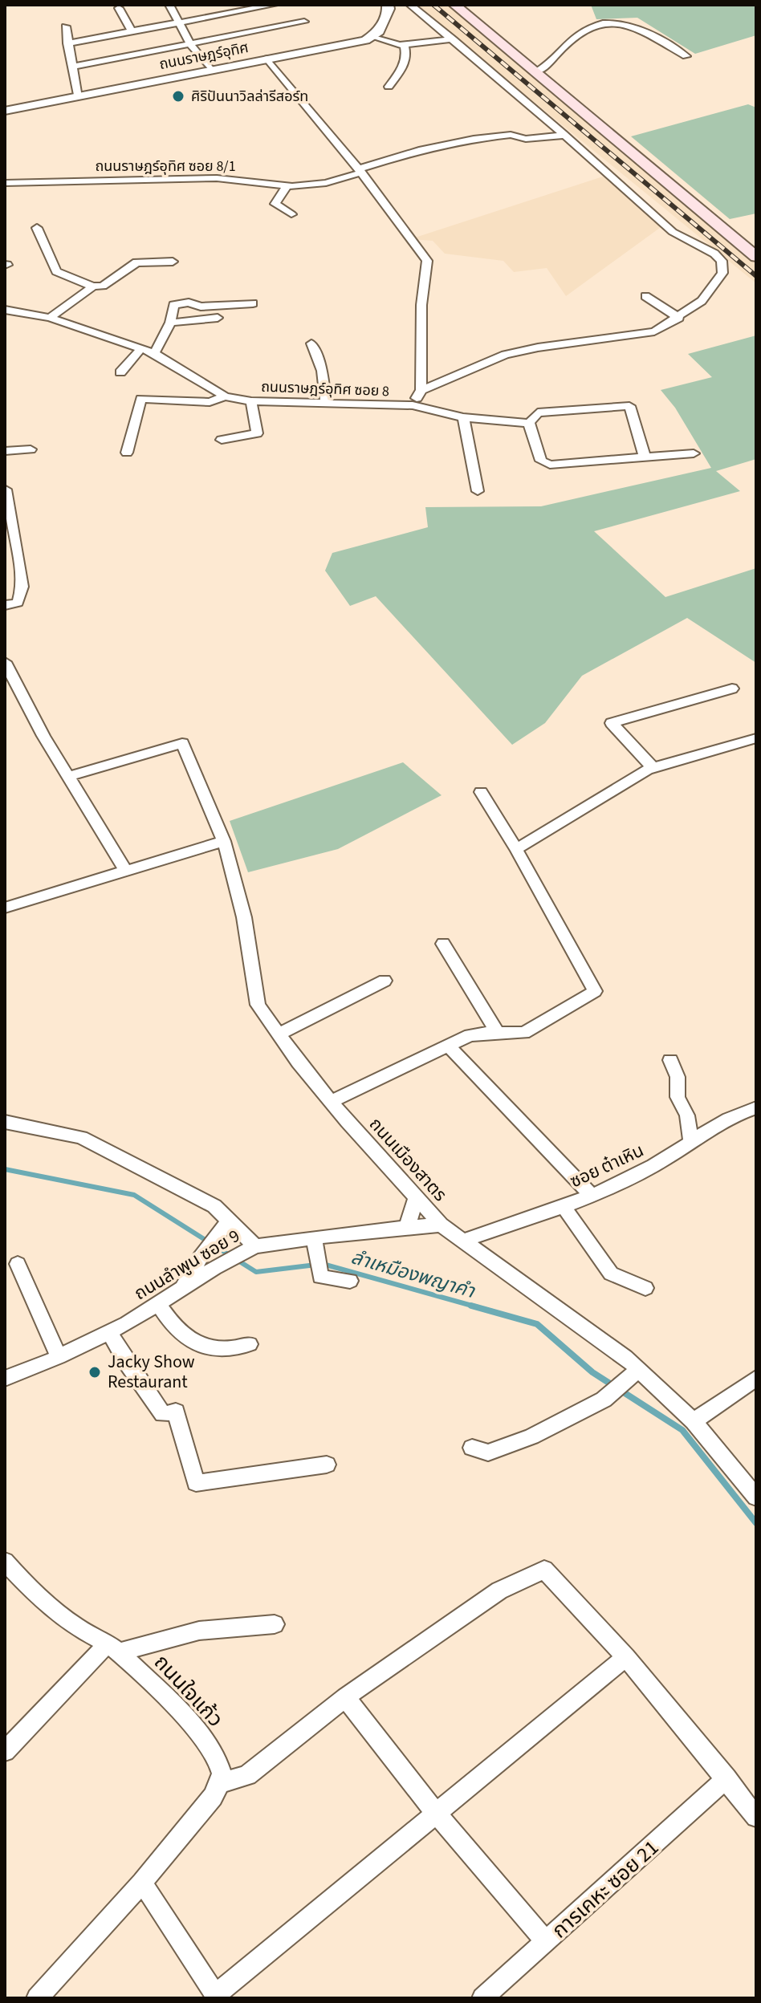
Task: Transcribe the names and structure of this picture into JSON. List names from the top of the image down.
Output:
{
  "streets": {
    "street": [
      "ถนนราษฎร์อุทิศ",
      "ถนนราษฎร์อุทิศ ซอย 8/1",
      "ถนนราษฎร์อุทิศ ซอย 8",
      "ถนนเมืองสาตร",
      "ซอย ต๋าเหิน",
      "ถนนลำพูน ซอย 9",
      "ถนนใจแก้ว",
      "การเคหะ ซอย 21"
    ]
  },
  "crossings": [
    ["ถนนเมืองสาตร", "ซอย ต๋าเหิน"],
    ["ถนนเมืองสาตร", "ถนนลำพูน ซอย 9"]
  ],
  "water": ["ลำเหมืองพญาคำ"],
  "places": ["ศิริปันนาวิลล่ารีสอร์ท", "Jacky Show Restaurant"]
}
